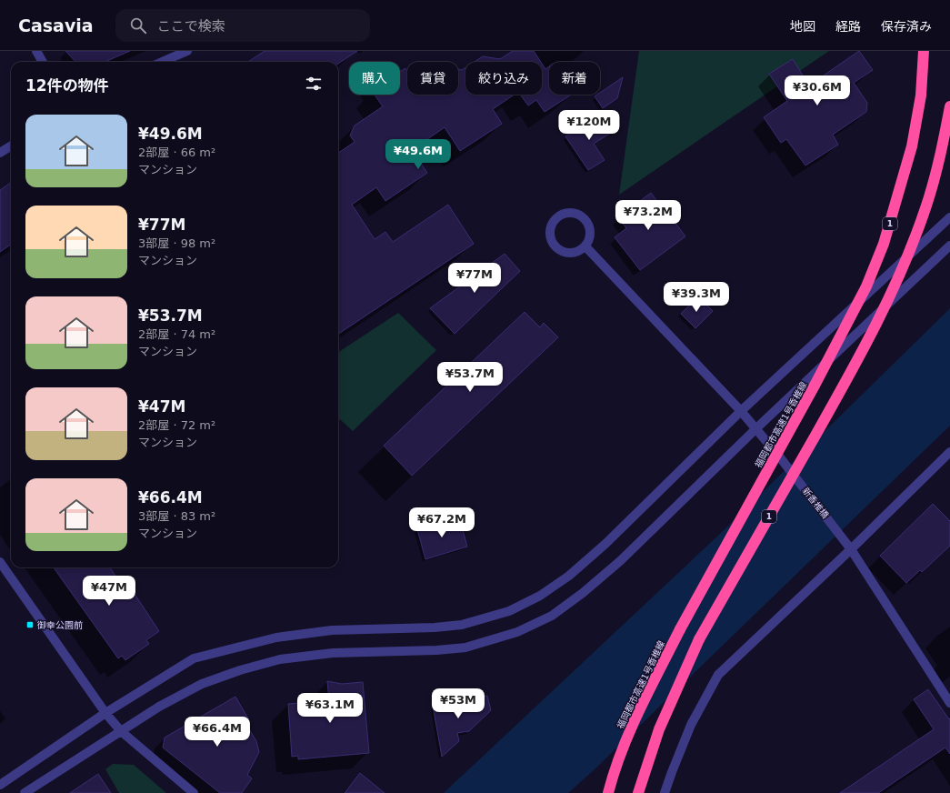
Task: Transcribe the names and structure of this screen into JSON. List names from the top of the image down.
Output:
{
  "streets": {
    "highway": ["1", "福岡都市高速1号香椎線"],
    "street": ["新香椎橋"]
  },
  "places": {
    "transit": ["御幸公園前"]
  },
  "page": {
    "header": "Casavia",
    "search": "ここで検索",
    "nav": ["地図", "経路", "保存済み"],
    "chip": [
      "購入",
      "賃貸",
      "絞り込み",
      "新着"
    ],
    "heading": "12件の物件",
    "price": [
      "¥30.6M",
      "¥120M",
      "¥49.6M",
      "¥73.2M",
      "¥77M",
      "¥39.3M",
      "¥53.7M",
      "¥67.2M",
      "¥47M",
      "¥53M",
      "¥63.1M",
      "¥66.4M"
    ],
    "list": [
      {
        "name": "¥49.6M",
        "note": "2部屋 · 66 m² · マンション"
      },
      {
        "name": "¥77M",
        "note": "3部屋 · 98 m² · マンション"
      },
      {
        "name": "¥53.7M",
        "note": "2部屋 · 74 m² · マンション"
      },
      {
        "name": "¥47M",
        "note": "2部屋 · 72 m² · マンション"
      },
      {
        "name": "¥66.4M",
        "note": "3部屋 · 83 m² · マンション"
      }
    ]
  }
}
